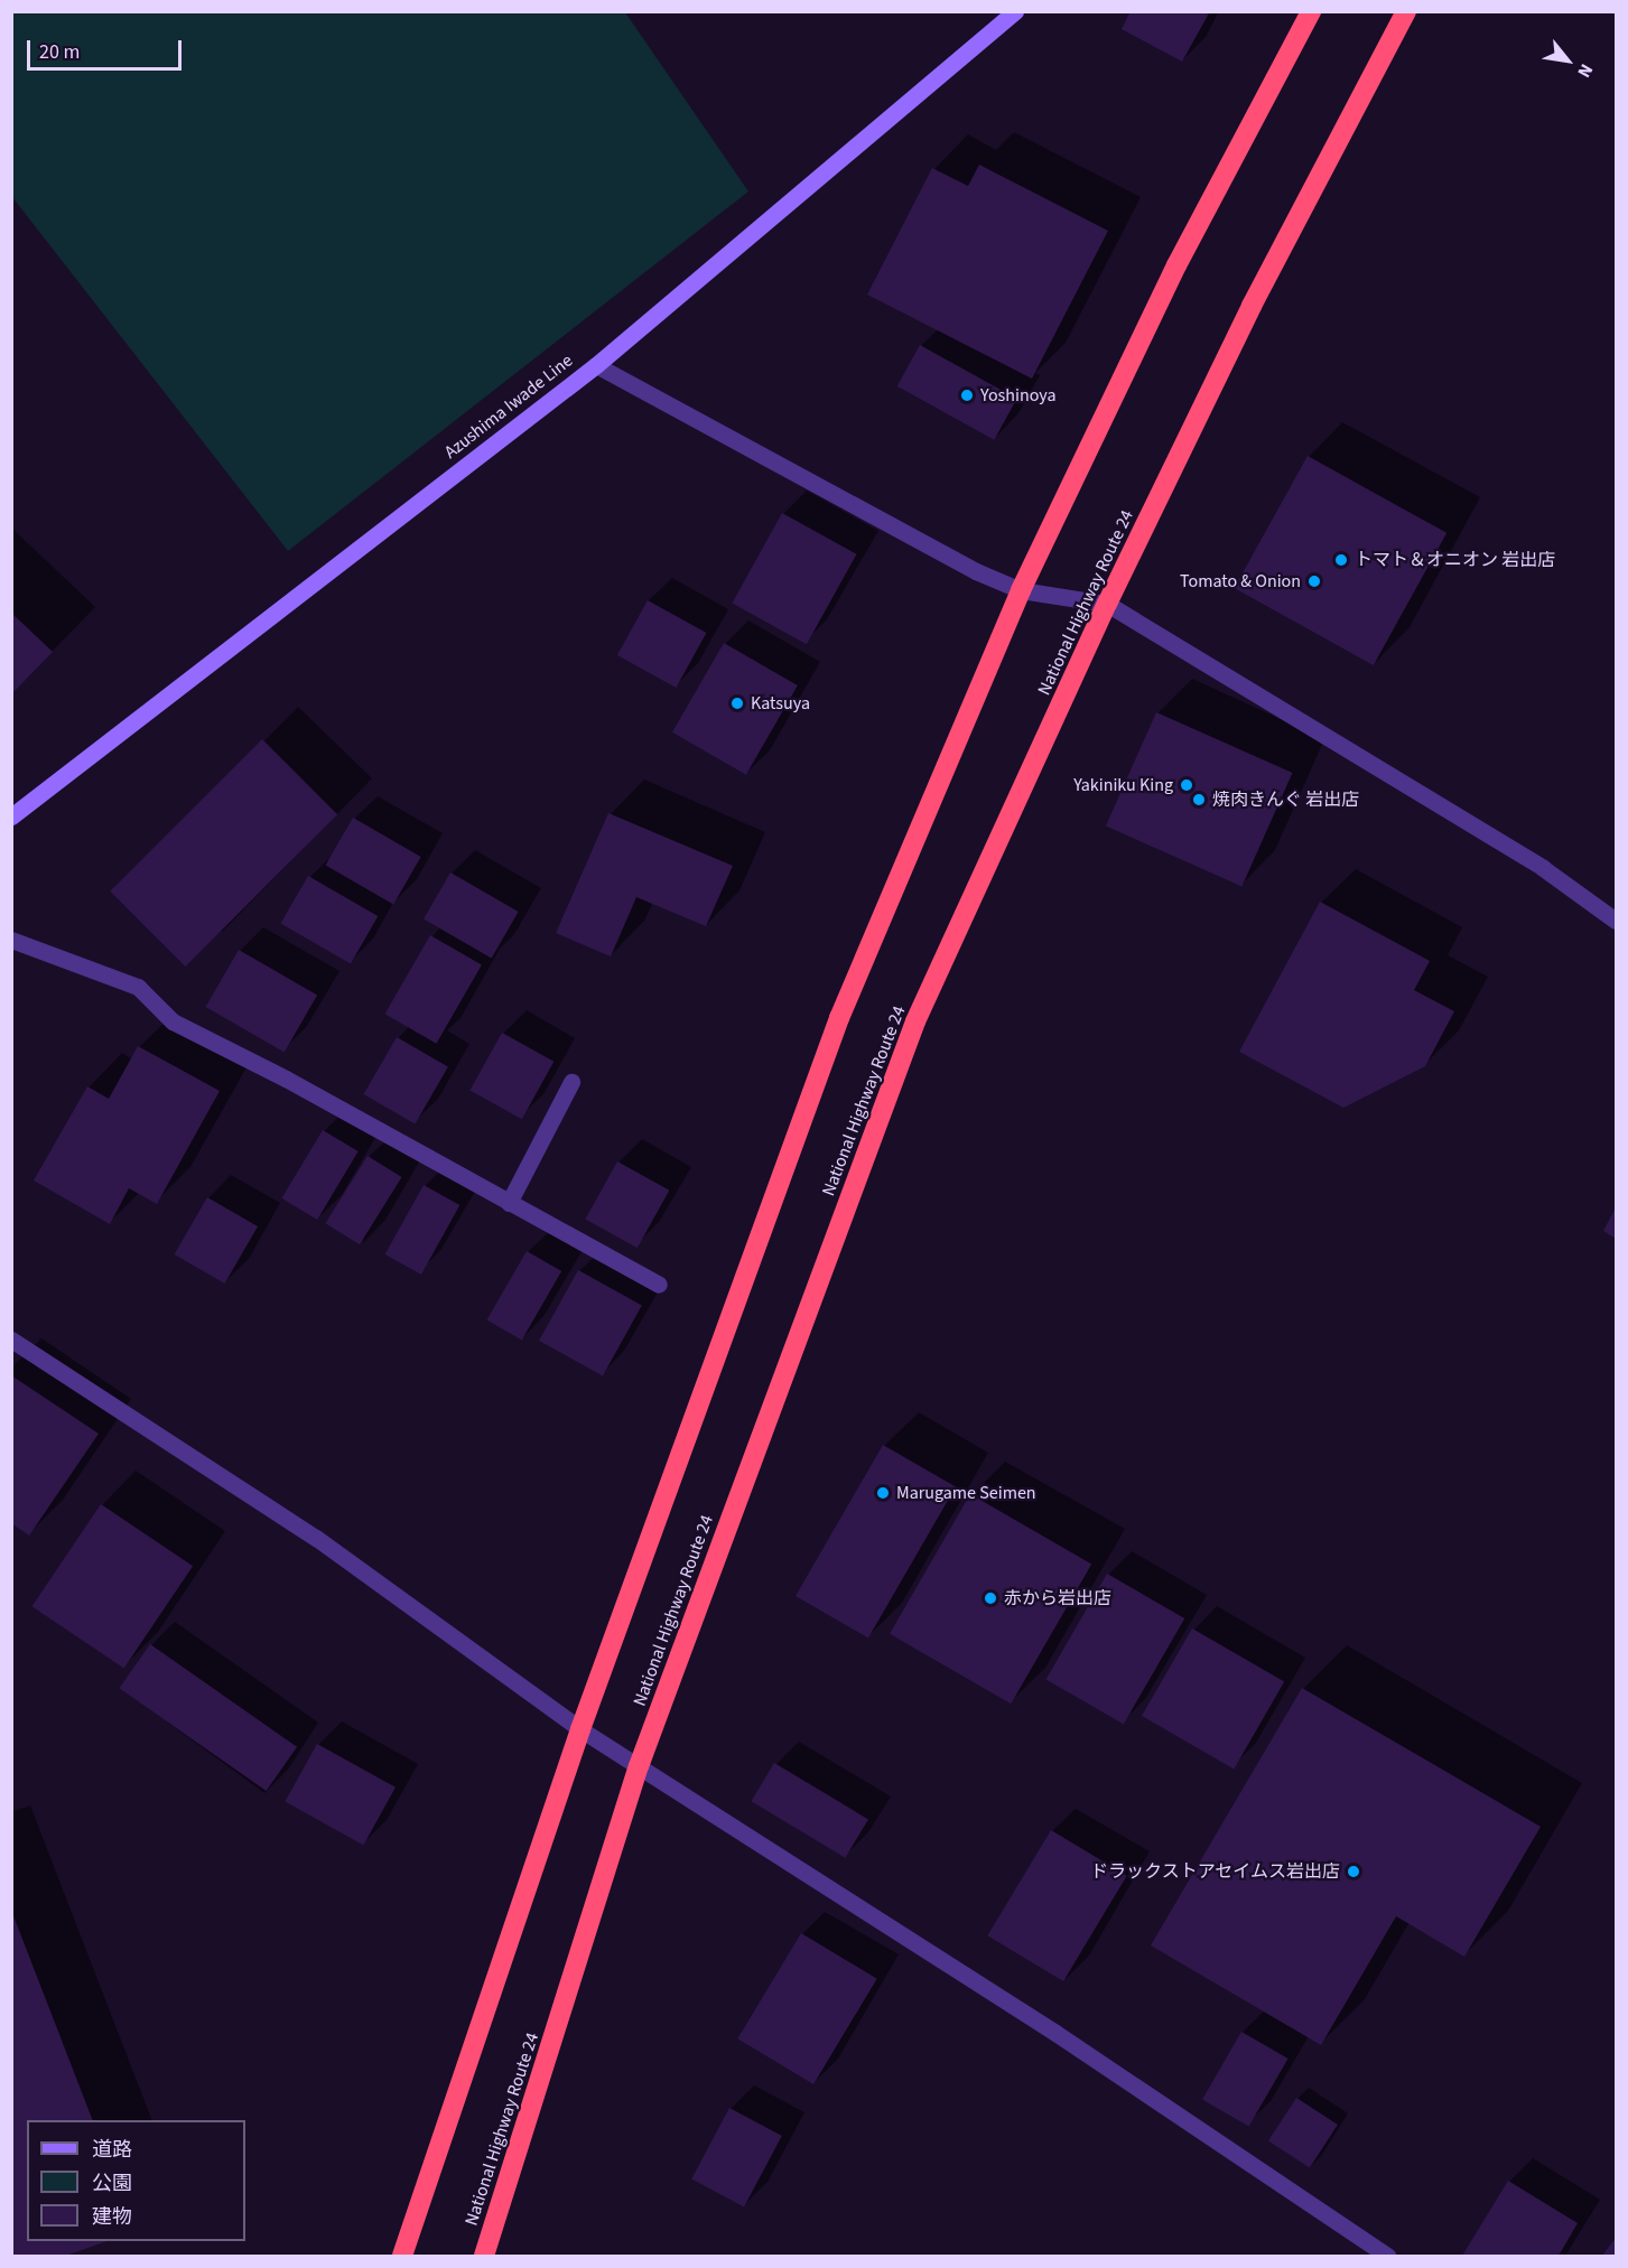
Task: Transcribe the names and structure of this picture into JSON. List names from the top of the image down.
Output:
{
  "streets": {
    "highway": ["National Highway Route 24"],
    "main road": ["Azushima Iwade Line"]
  },
  "places": [
    "Yoshinoya",
    "トマト＆オニオン 岩出店",
    "Tomato & Onion",
    "Katsuya",
    "Yakiniku King",
    "焼肉きんぐ 岩出店",
    "Marugame Seimen",
    "赤から岩出店",
    "ドラックストアセイムス岩出店"
  ],
  "legend": ["道路", "公園", "建物"],
  "scale_bar": "20 m",
  "north": "bottom right"
}
